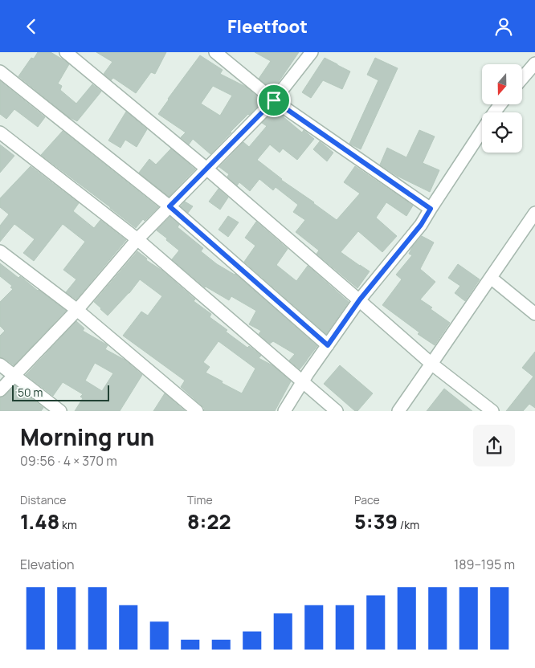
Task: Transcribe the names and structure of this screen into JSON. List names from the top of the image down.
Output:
{
  "scale_bar": "50 m",
  "north": "bottom",
  "page": {
    "header": "Fleetfoot",
    "scale": "50 m",
    "heading": ["Morning run", "09:56 · 4 × 370 m"],
    "stats": [
      ["Distance", "1.48 km"],
      ["Time", "8:22"],
      ["Pace", "5:39 /km"]
    ],
    "chart": ["Elevation", "189–195 m"]
  }
}
